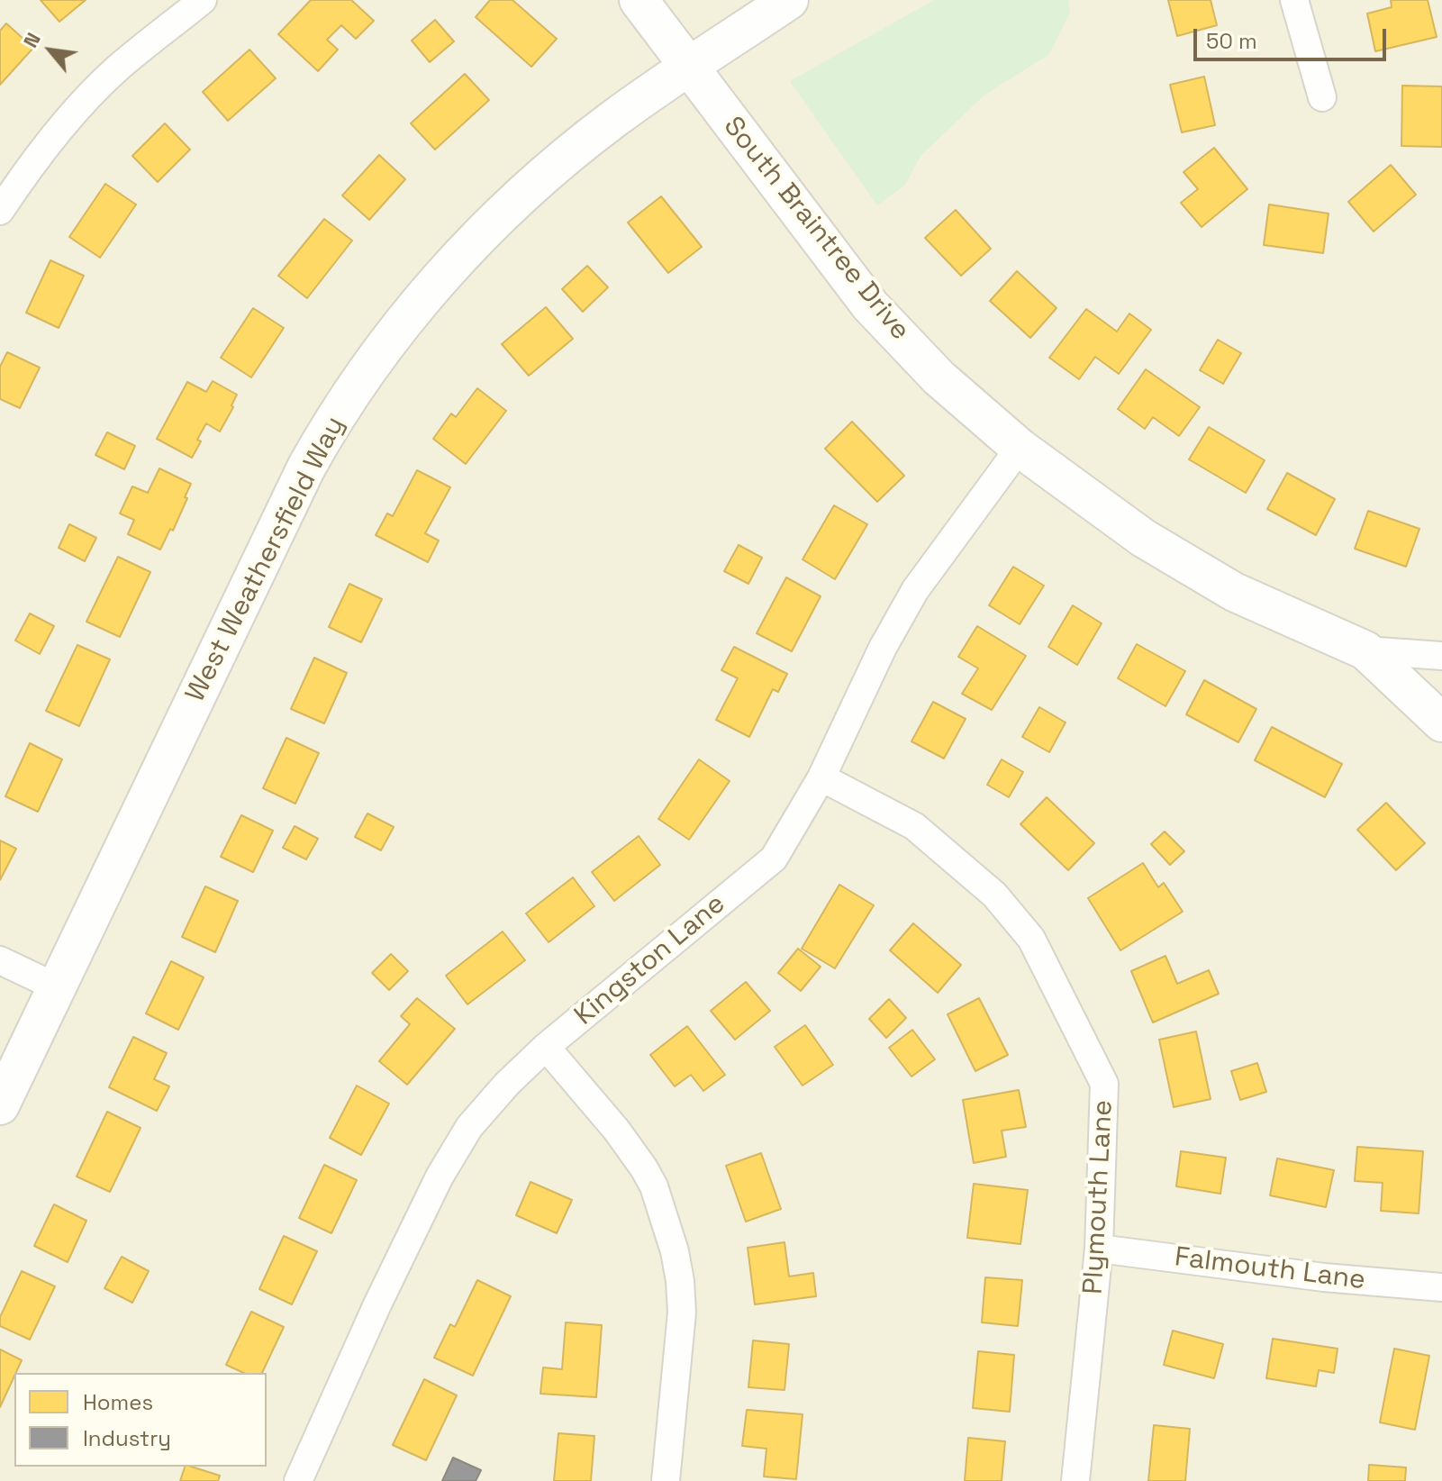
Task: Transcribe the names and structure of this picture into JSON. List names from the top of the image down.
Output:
{
  "streets": {
    "street": [
      "South Braintree Drive",
      "West Weathersfield Way",
      "Kingston Lane",
      "Plymouth Lane",
      "Falmouth Lane"
    ]
  },
  "crossings": [
    ["South Braintree Drive", "West Weathersfield Way"],
    ["South Braintree Drive", "Kingston Lane"],
    ["Kingston Lane", "Plymouth Lane"],
    ["Plymouth Lane", "Falmouth Lane"]
  ],
  "legend": ["Homes", "Industry"],
  "scale_bar": "50 m",
  "north": "top left"
}
